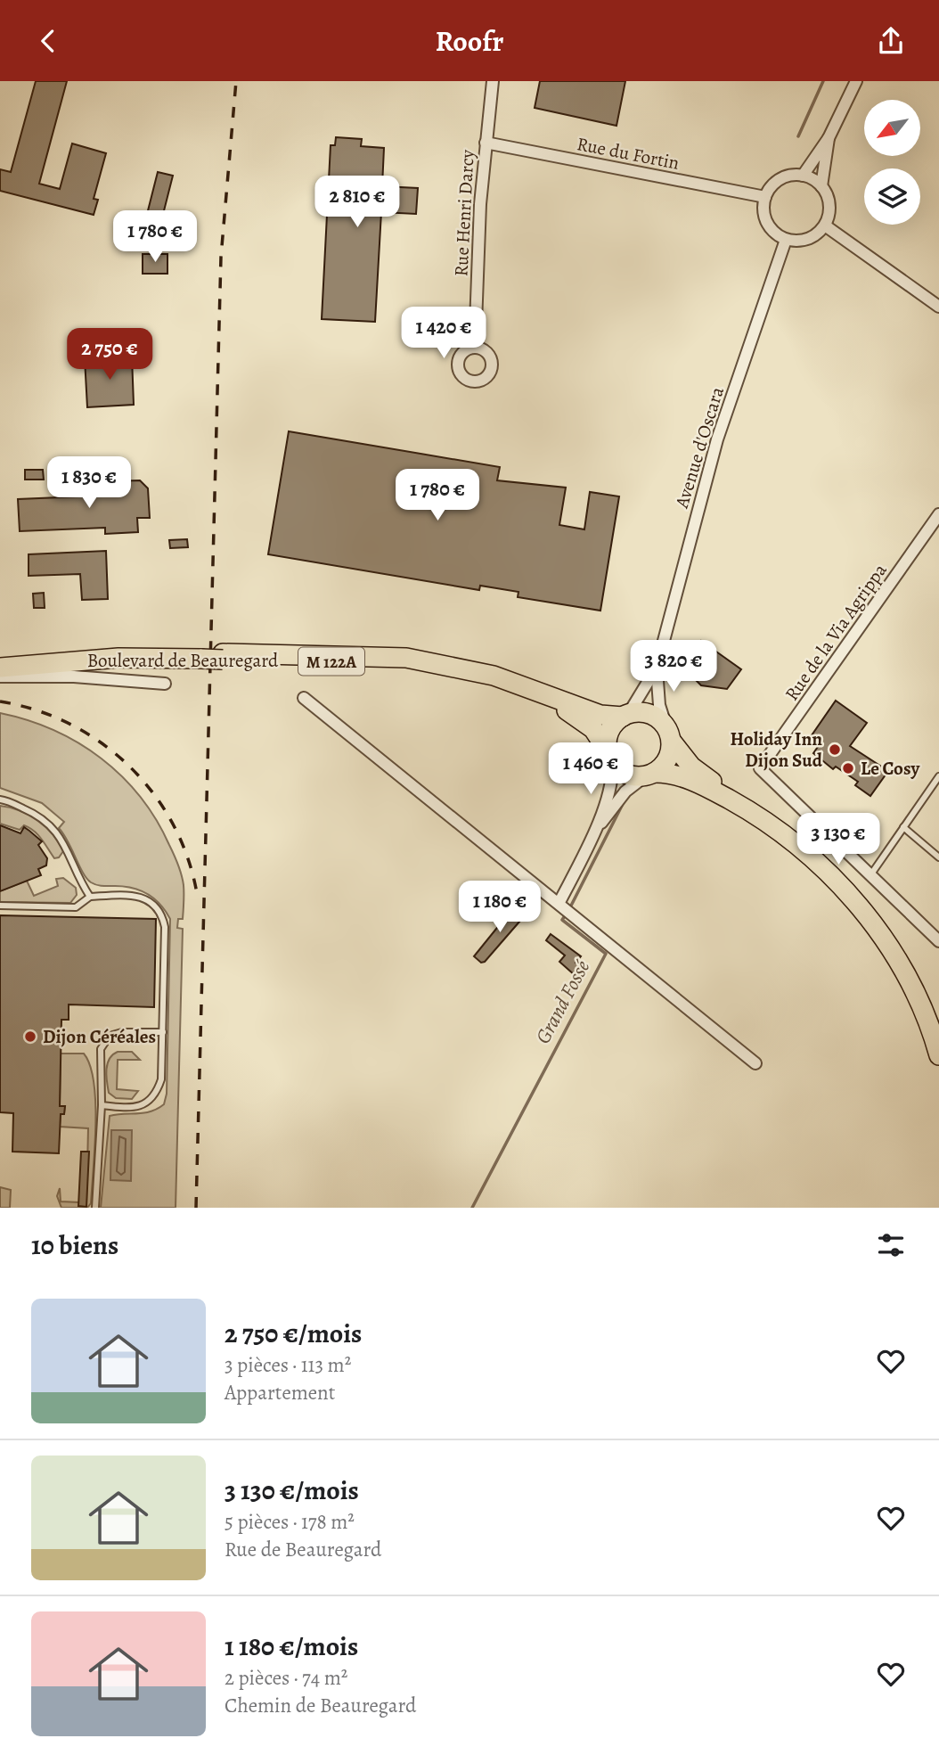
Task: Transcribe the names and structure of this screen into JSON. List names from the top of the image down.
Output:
{
  "streets": {
    "main road": ["Boulevard de Beauregard", "M 122A"],
    "street": [
      "Rue du Fortin",
      "Rue Henri Darcy",
      "Avenue d'Oscara",
      "Rue de la Via Agrippa"
    ]
  },
  "crossings": [
    ["Rue du Fortin", "Rue Henri Darcy"],
    ["Rue du Fortin", "Avenue d'Oscara"],
    ["Avenue d'Oscara", "M 122A"],
    ["Boulevard de Beauregard", "M 122A"]
  ],
  "water": ["Grand Fossé"],
  "places": ["Holiday Inn Dijon Sud", "Le Cosy", "Dijon Céréales"],
  "north": "bottom left",
  "page": {
    "header": "Roofr",
    "price": [
      "2 810 €",
      "1 780 €",
      "1 420 €",
      "2 750 €",
      "1 830 €",
      "1 780 €",
      "3 820 €",
      "1 460 €",
      "3 130 €",
      "1 180 €"
    ],
    "heading": "10 biens",
    "list": [
      {
        "name": "2 750 €/mois",
        "note": "3 pièces · 113 m² · Appartement"
      },
      {
        "name": "3 130 €/mois",
        "note": "5 pièces · 178 m² · Rue de Beauregard"
      },
      {
        "name": "1 180 €/mois",
        "note": "2 pièces · 74 m² · Chemin de Beauregard"
      }
    ]
  }
}
